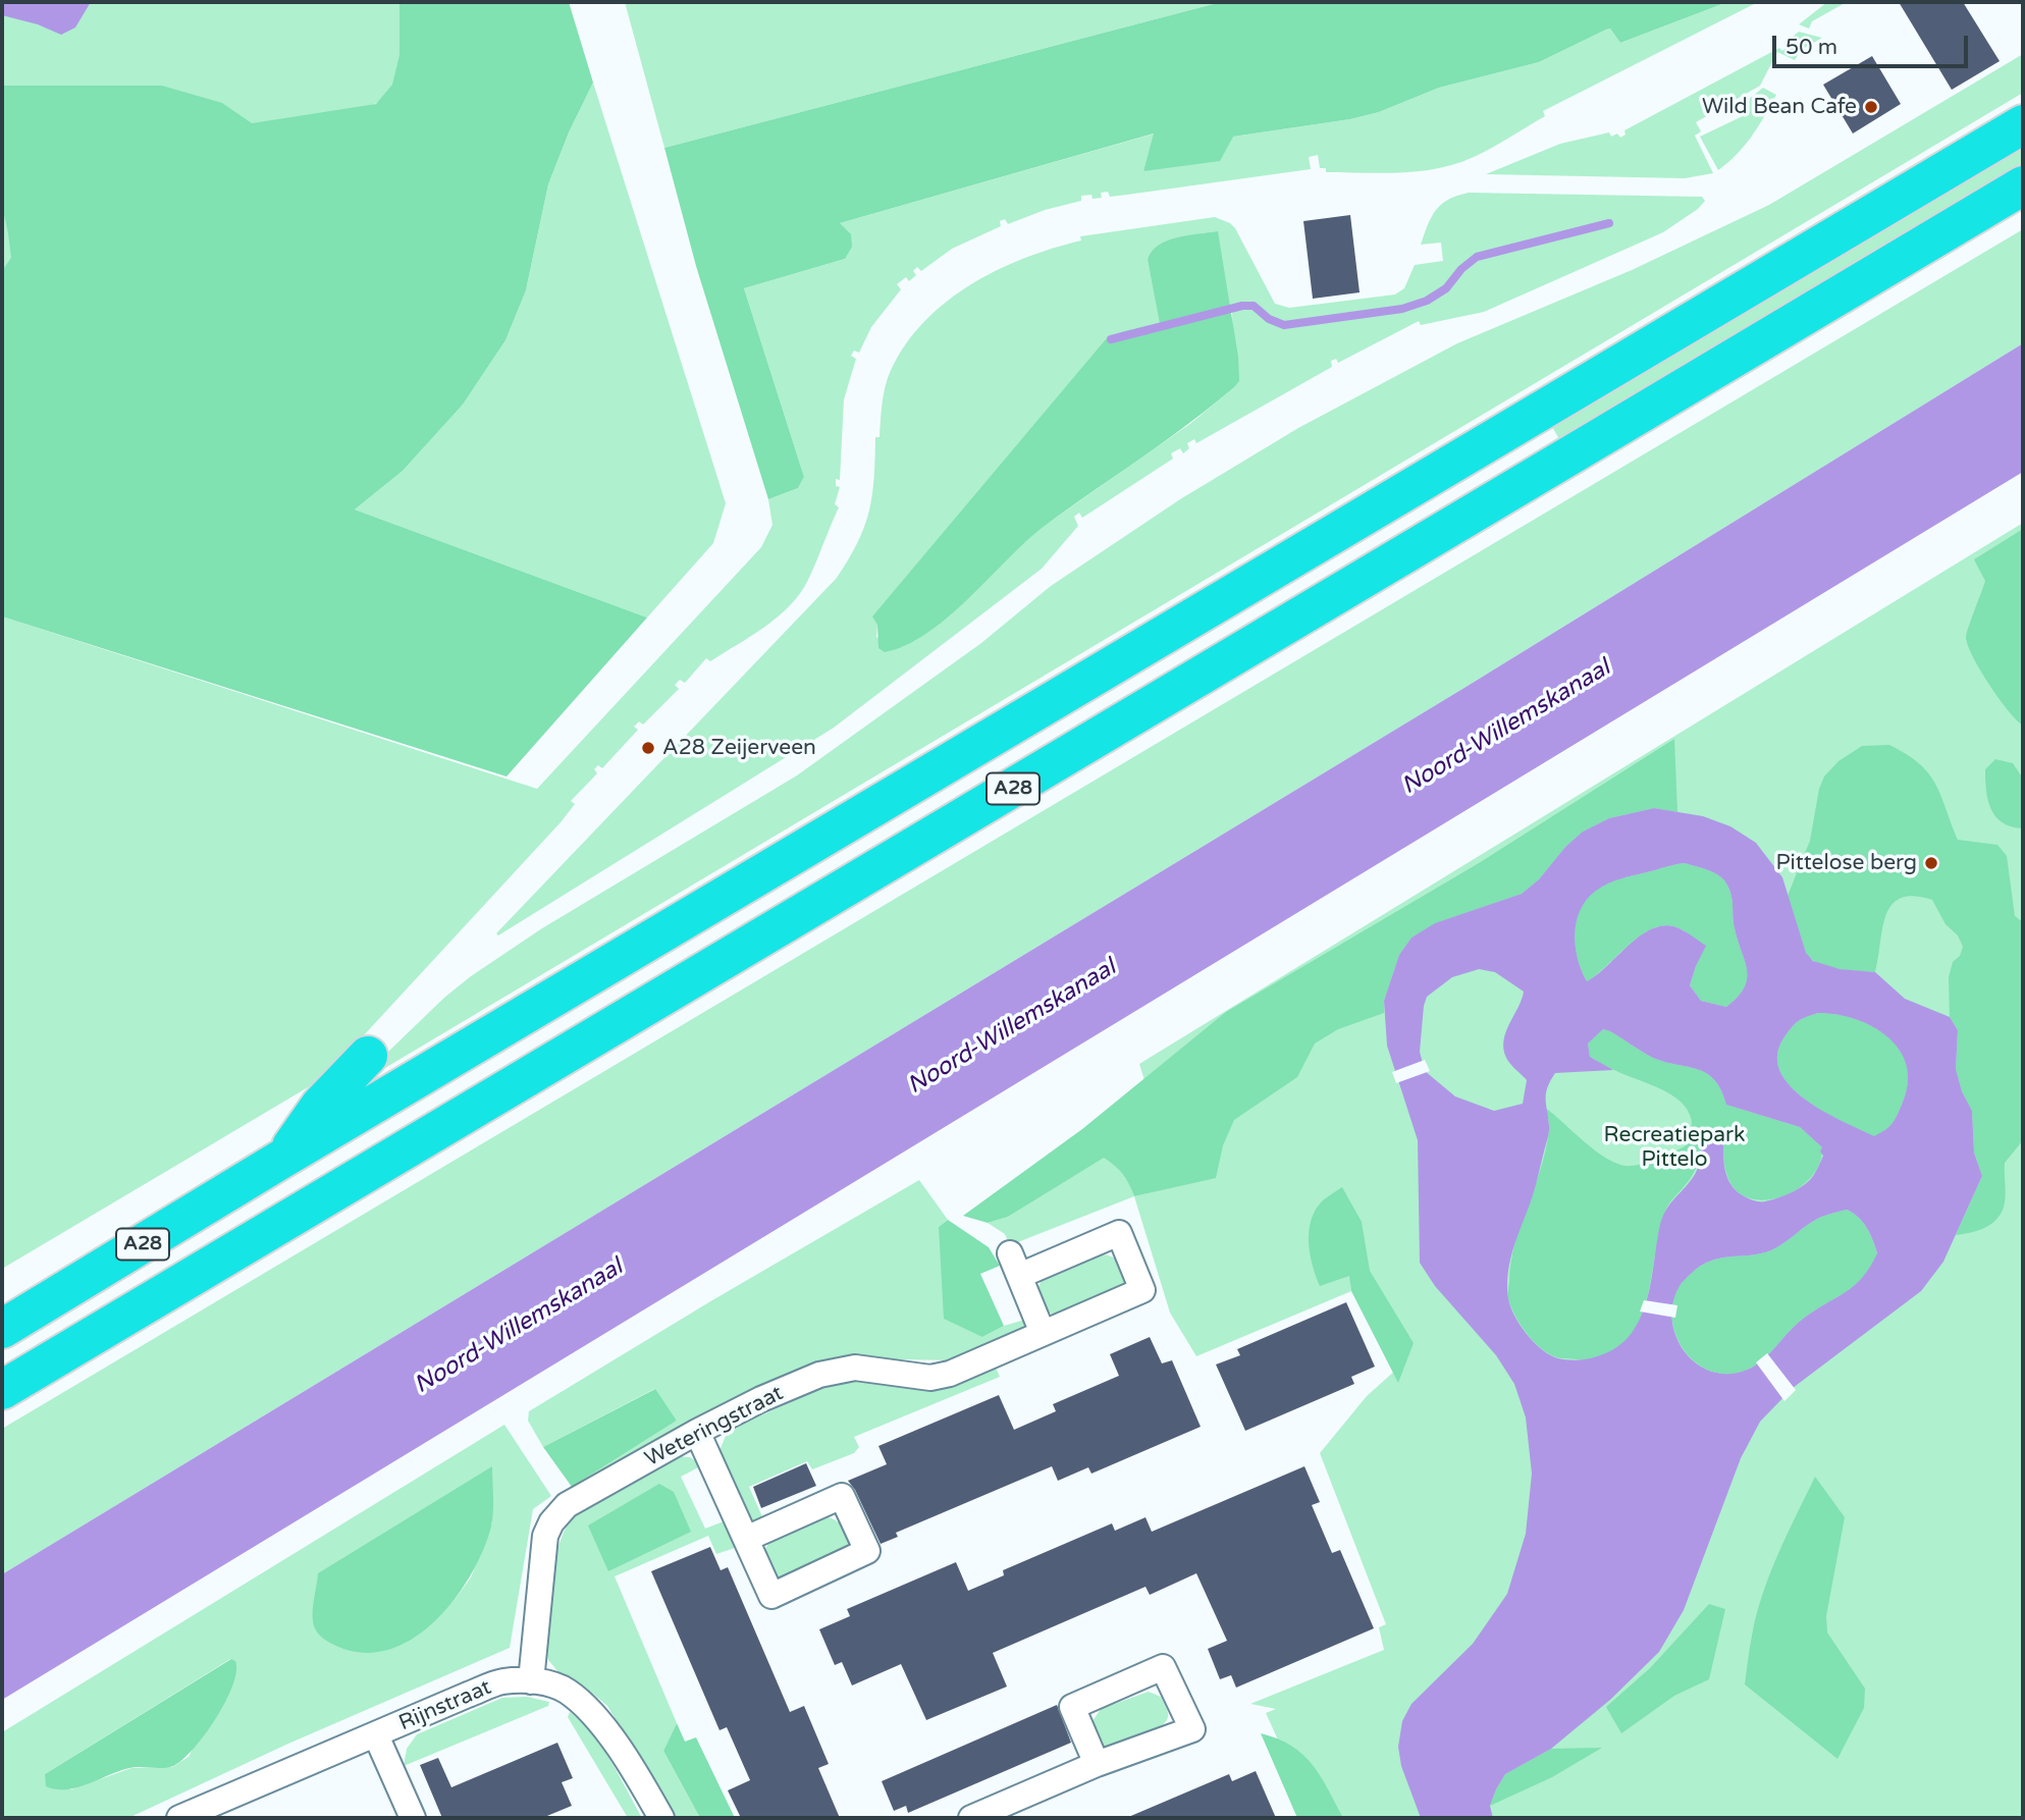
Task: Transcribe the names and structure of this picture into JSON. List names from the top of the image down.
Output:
{
  "streets": {
    "highway": ["A28"],
    "street": ["Weteringstraat", "Rijnstraat"]
  },
  "crossings": [
    ["Weteringstraat", "Rijnstraat"]
  ],
  "water": ["Noord-Willemskanaal"],
  "parks": ["Recreatiepark Pittelo"],
  "places": ["Wild Bean Cafe", "A28 Zeijerveen", "Pittelose berg"],
  "scale_bar": "50 m"
}
